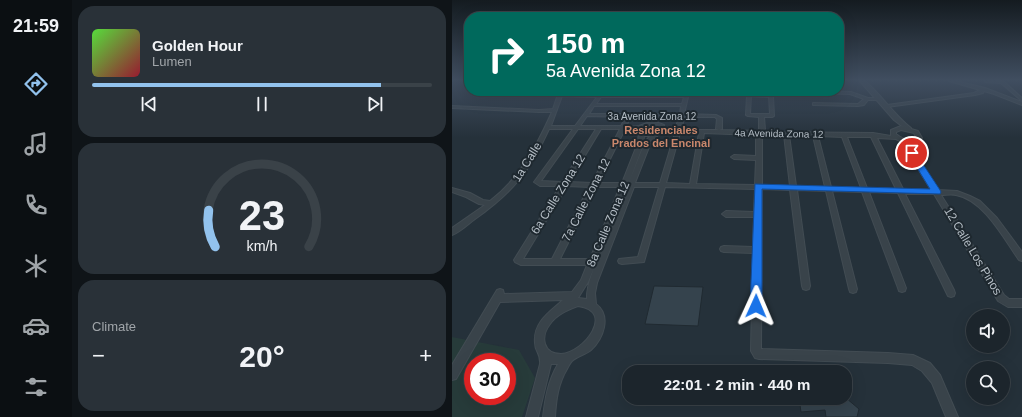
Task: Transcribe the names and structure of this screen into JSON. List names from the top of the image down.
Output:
{
  "streets": {
    "street": [
      "3a Avenida Zona 12",
      "4a Avenida Zona 12",
      "1a Calle",
      "6a Calle Zona 12",
      "7a Calle Zona 12",
      "8a Calle Zona 12",
      "12 Calle Los Pinos"
    ]
  },
  "crossings": [
    ["3a Avenida Zona 12", "4a Avenida Zona 12"],
    ["3a Avenida Zona 12", "7a Calle Zona 12"],
    ["4a Avenida Zona 12", "8a Calle Zona 12"],
    ["4a Avenida Zona 12", "12 Calle Los Pinos"],
    ["6a Calle Zona 12", "7a Calle Zona 12"]
  ],
  "districts": ["Residenciales Prados del Encinal"],
  "page": {
    "tabs": "21:59",
    "turn": ["150 m", "5a Avenida Zona 12"],
    "song": ["Golden Hour", "Lumen"],
    "tile": "Climate",
    "heat": ["−", "20°", "+"],
    "limit": "30",
    "trip": "22:01 · 2 min · 440 m",
    "gauge": ["23", "km/h"]
  }
}
